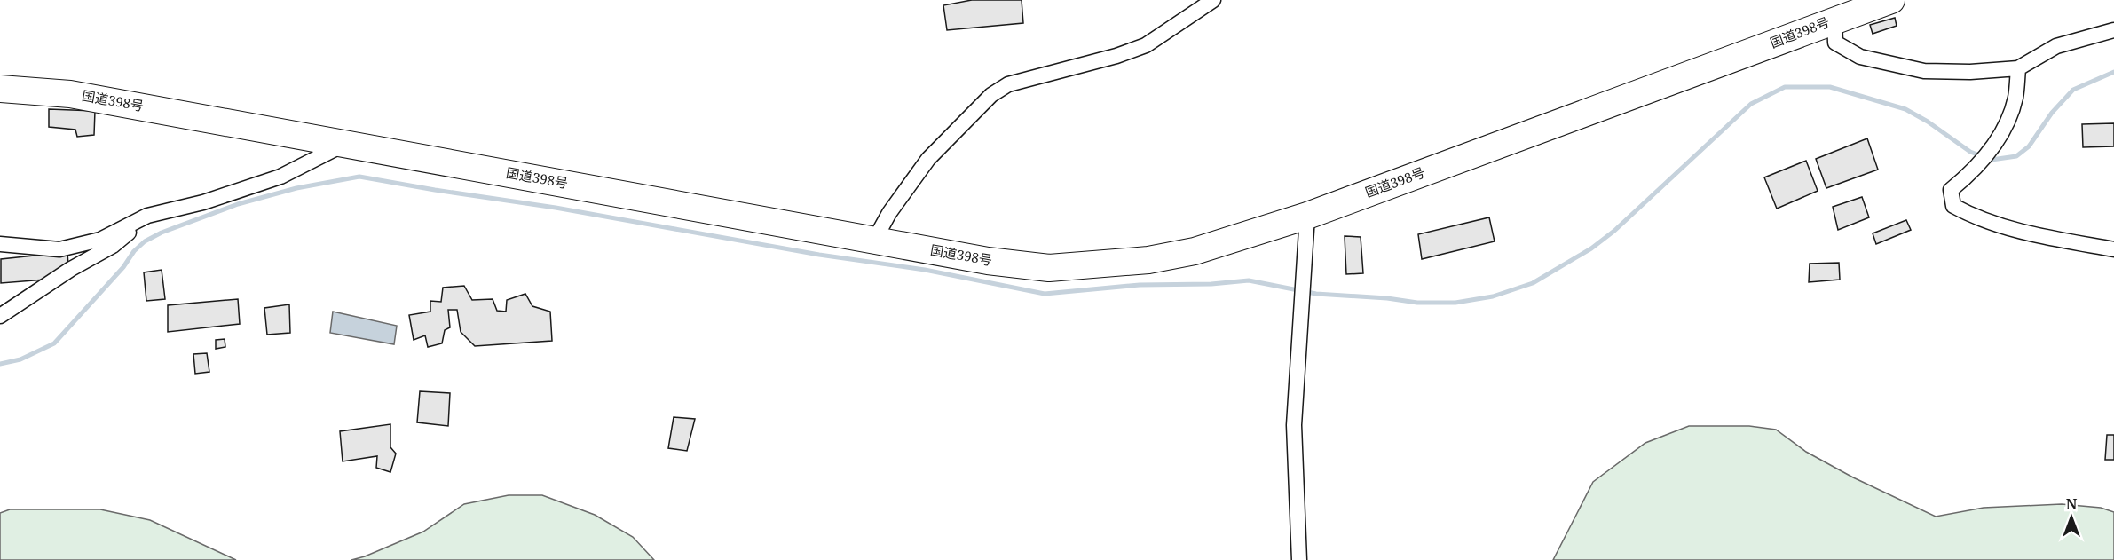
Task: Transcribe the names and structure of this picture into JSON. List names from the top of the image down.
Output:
{
  "streets": {
    "highway": ["国道398号"]
  },
  "north": "top"
}
